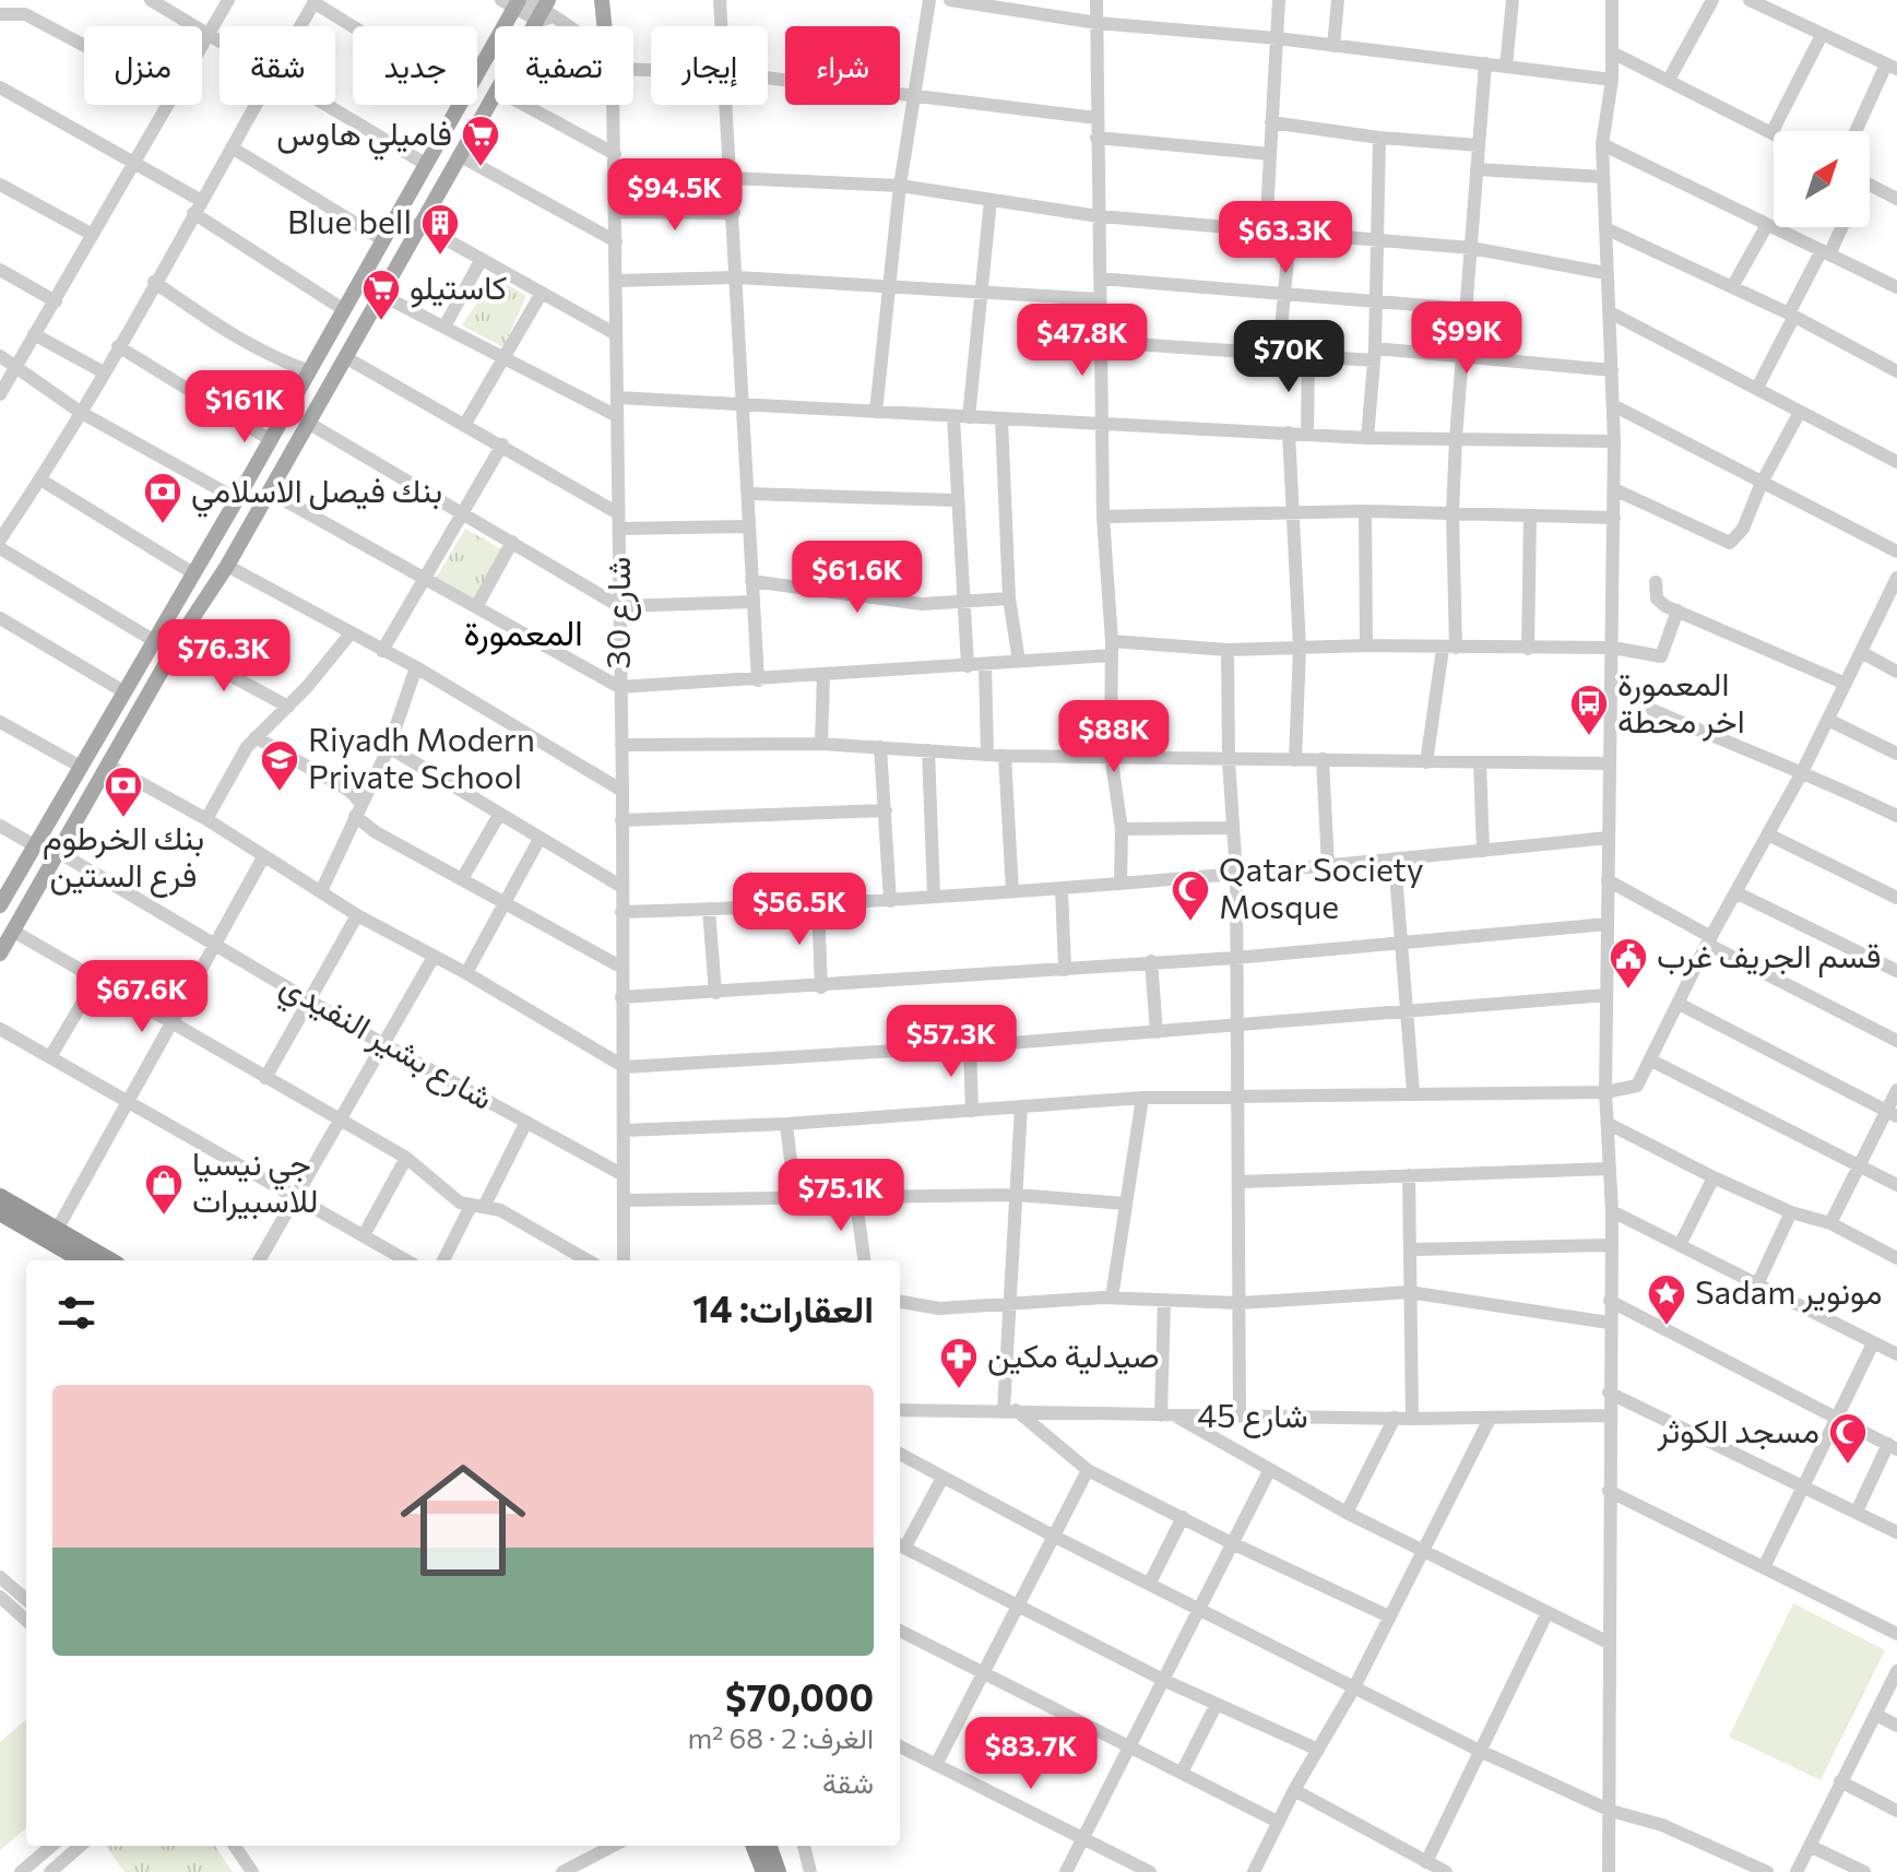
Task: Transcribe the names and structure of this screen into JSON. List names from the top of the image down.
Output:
{
  "streets": {
    "street": ["شارع 30", "شارع بشير النفيدي", "شارع 45"]
  },
  "crossings": [
    ["شارع 30", "شارع بشير النفيدي"]
  ],
  "districts": ["المعمورة"],
  "places": {
    "supermarket": ["فاميلي هاوس", "كاستيلو"],
    "building": ["Blue bell"],
    "bank": ["بنك فيصل الاسلامي", "بنك الخرطوم فرع الستين"],
    "bus stop": ["المعمورة اخر محطة"],
    "school or university": ["Riyadh Modern Private School"],
    "mosque": ["Qatar Society Mosque", "مسجد الكوثر"],
    "public building": ["قسم الجريف غرب"],
    "shop": ["جي نيسيا للاسبيرات"],
    "place": ["Sadam مونوير"],
    "pharmacy": ["صيدلية مكين"]
  },
  "north": "top right",
  "page": {
    "chip": [
      "شراء",
      "إيجار",
      "تصفية",
      "جديد",
      "شقة",
      "منزل"
    ],
    "price": [
      "$94.5K",
      "$63.3K",
      "$99K",
      "$47.8K",
      "$70K",
      "$161K",
      "$61.6K",
      "$76.3K",
      "$88K",
      "$56.5K",
      "$67.6K",
      "$57.3K",
      "$75.1K",
      "$83.7K"
    ],
    "heading": "العقارات: 14",
    "list": [
      {
        "name": "$70,000",
        "note": "الغرف: 2 · 68 m² · شقة"
      }
    ]
  }
}
